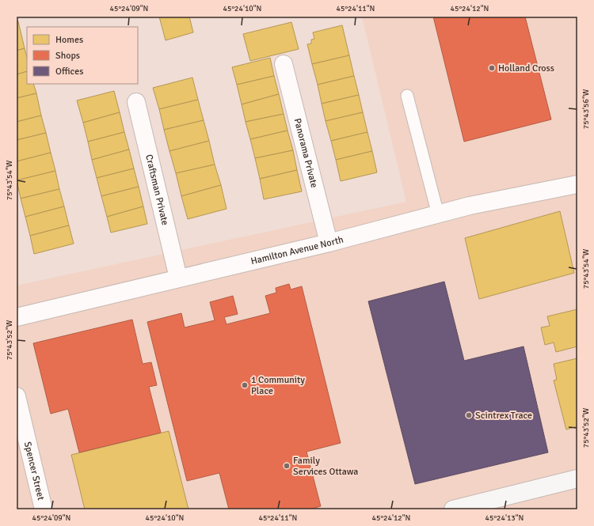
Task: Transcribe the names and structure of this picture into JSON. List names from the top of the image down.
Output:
{
  "streets": {
    "street": [
      "Panorama Private",
      "Craftsman Private",
      "Hamilton Avenue North",
      "Spencer Street"
    ]
  },
  "crossings": [
    ["Panorama Private", "Hamilton Avenue North"],
    ["Craftsman Private", "Hamilton Avenue North"]
  ],
  "places": [
    "Holland Cross",
    "1 Community Place",
    "Scintrex Trace",
    "Family Services Ottawa"
  ],
  "legend": ["Homes", "Shops", "Offices"],
  "coordinates": [
    "45°24'09\"N",
    "45°24'10\"N",
    "45°24'11\"N",
    "45°24'12\"N",
    "75°43'56\"W",
    "75°43'54\"W",
    "75°43'52\"W",
    "45°24'13\"N"
  ]
}
